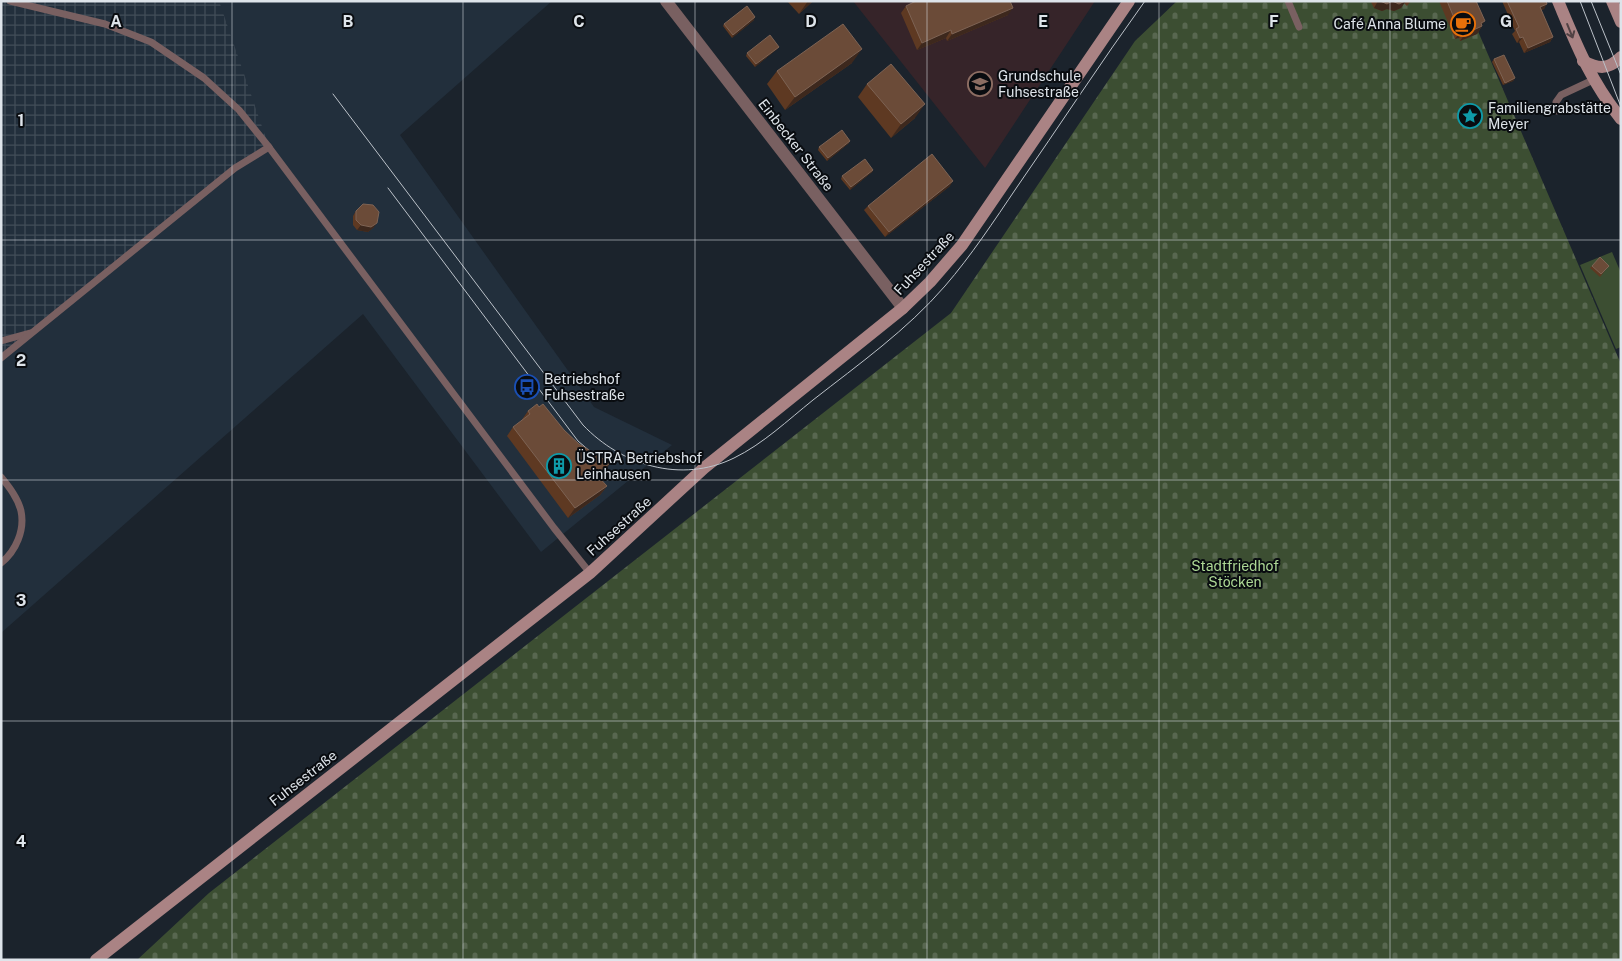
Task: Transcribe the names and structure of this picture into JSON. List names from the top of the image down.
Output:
{
  "streets": {
    "street": ["Einbecker Straße", "Fuhsestraße"]
  },
  "crossings": [
    ["Einbecker Straße", "Fuhsestraße"]
  ],
  "parks": ["Stadtfriedhof Stöcken"],
  "places": {
    "cafe": ["Café Anna Blume"],
    "school or university": ["Grundschule Fuhsestraße"],
    "place": ["Familiengrabstätte Meyer"],
    "bus stop": ["Betriebshof Fuhsestraße"],
    "building": ["ÜSTRA Betriebshof Leinhausen"]
  },
  "grid": {
    "columns": [
      "A",
      "B",
      "C",
      "D",
      "E",
      "F",
      "G"
    ],
    "rows": [
      "1",
      "2",
      "3",
      "4"
    ]
  }
}
